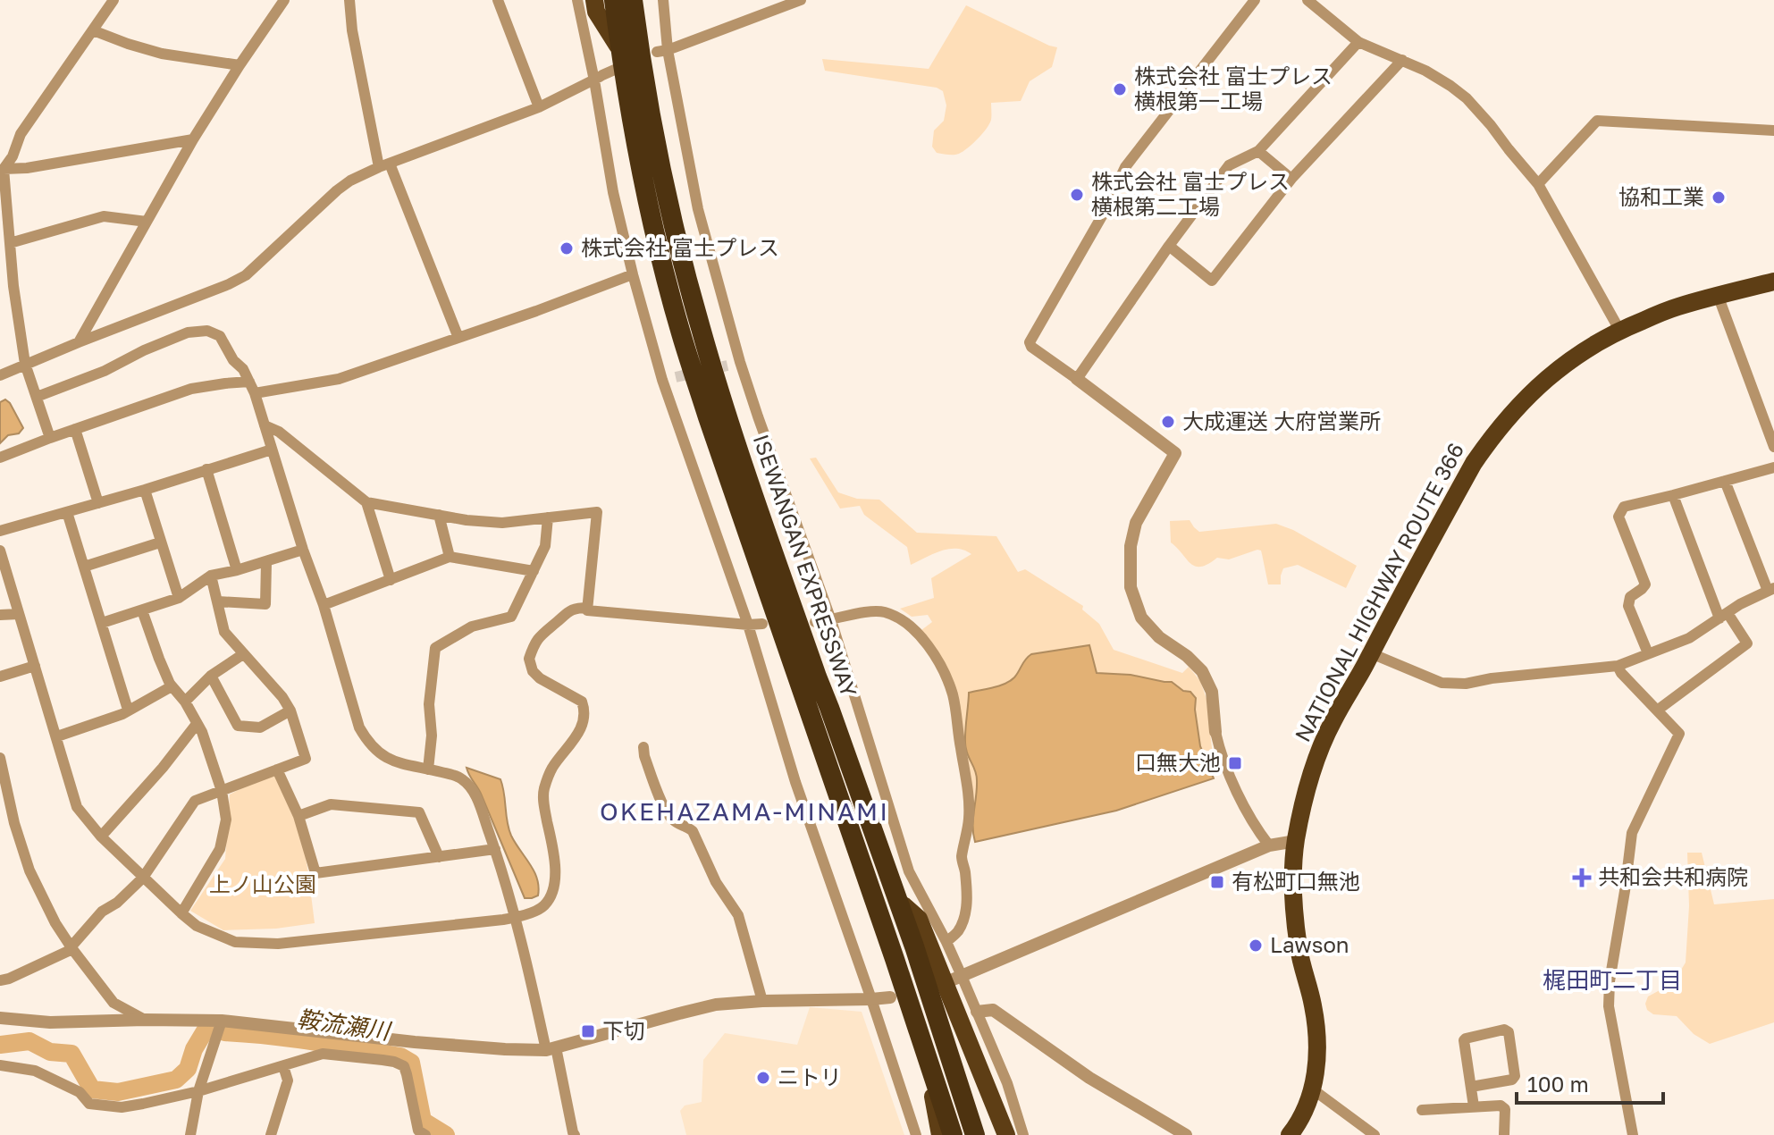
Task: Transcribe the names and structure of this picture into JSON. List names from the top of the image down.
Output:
{
  "streets": {
    "highway": ["ISEWANGAN EXPRESSWAY", "NATIONAL HIGHWAY ROUTE 366"]
  },
  "districts": ["OKEHAZAMA-MINAMI", "梶田町二丁目"],
  "water": ["鞍流瀬川"],
  "parks": ["上ノ山公園"],
  "places": {
    "other": [
      "株式会社 富士プレス 横根第一工場",
      "株式会社 富士プレス 横根第二工場",
      "協和工業",
      "株式会社 富士プレス",
      "大成運送 大府営業所",
      "Lawson",
      "ニトリ"
    ],
    "transit": ["口無大池", "有松町口無池", "下切"],
    "health": ["共和会共和病院"]
  },
  "scale_bar": "100 m"
}
